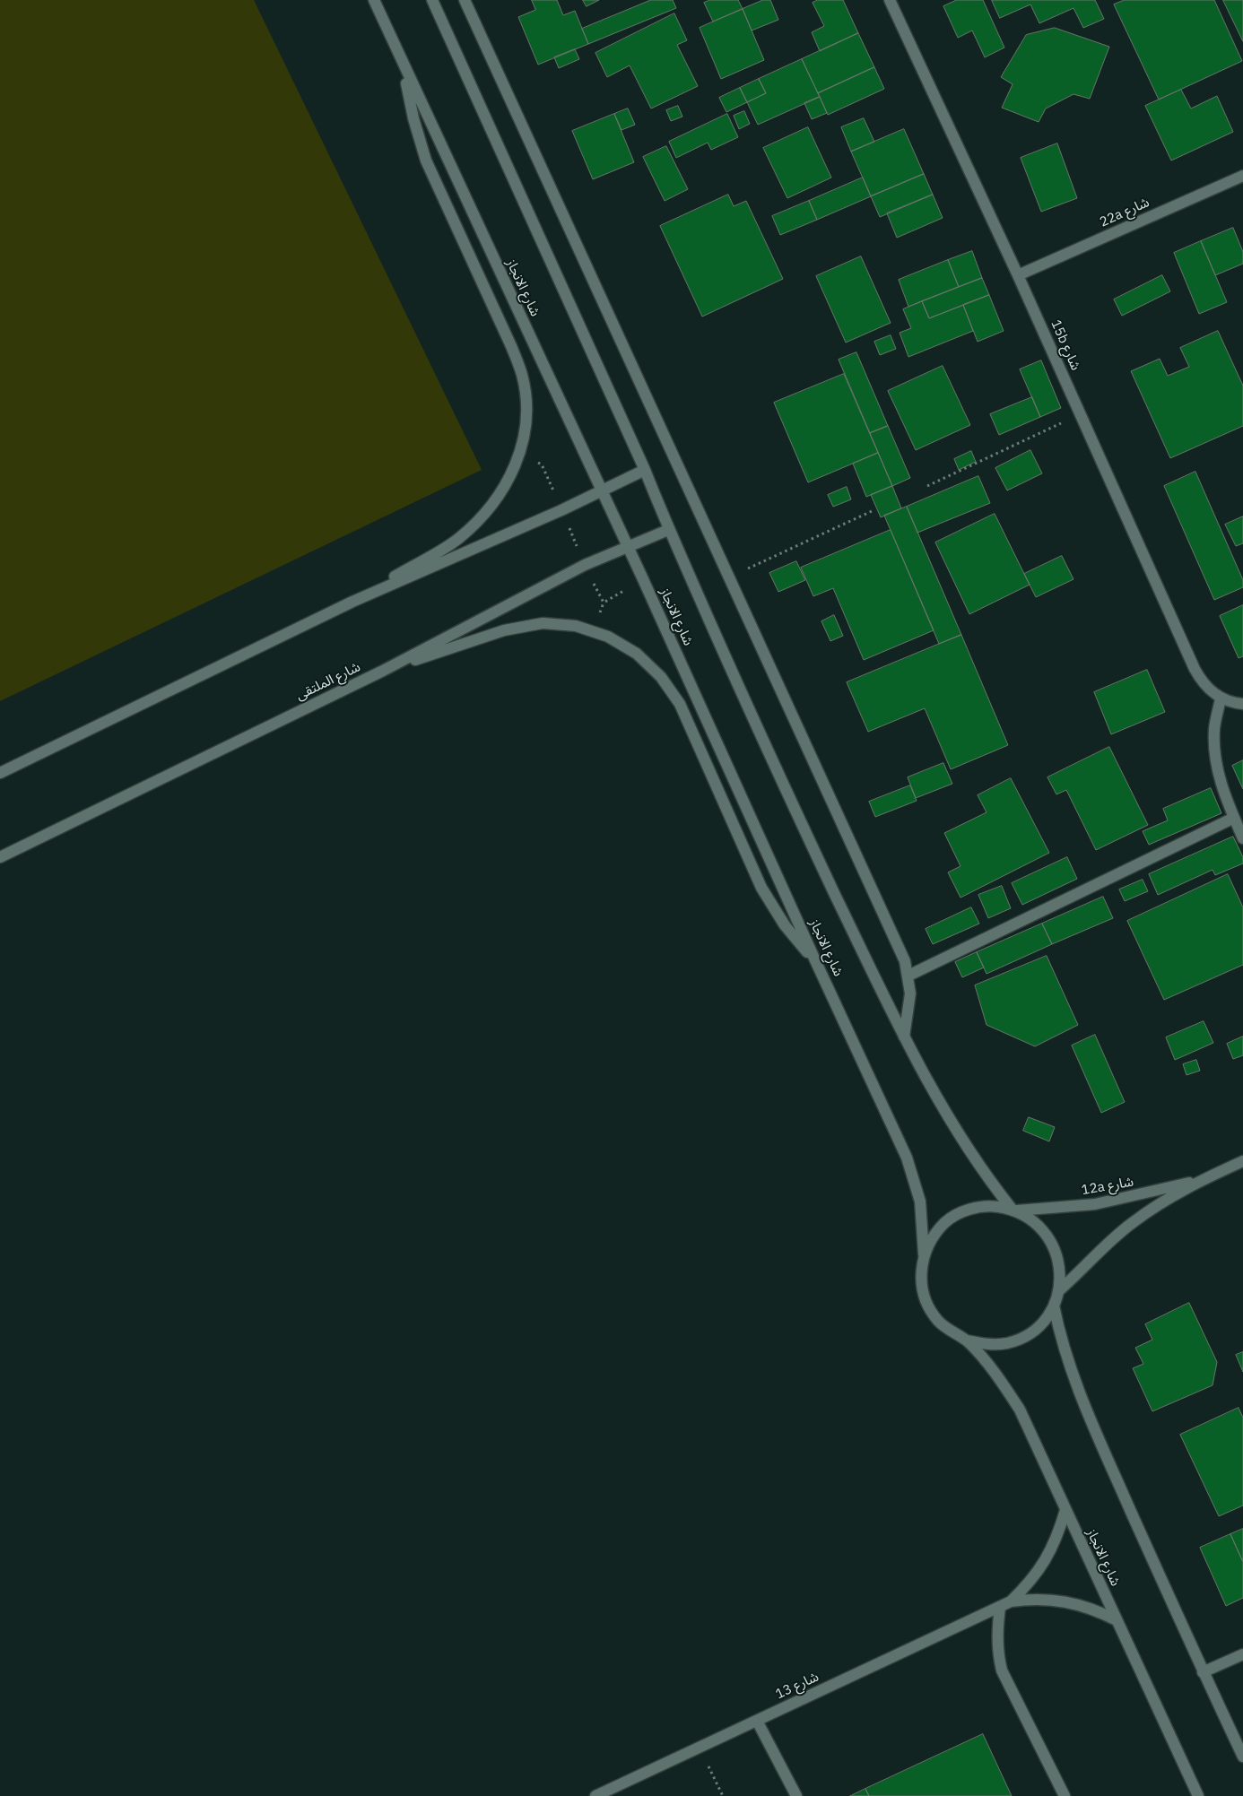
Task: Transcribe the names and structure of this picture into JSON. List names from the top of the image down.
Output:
{
  "streets": {
    "street": [
      "22a شارع",
      "شارع الانجاز",
      "15b شارع",
      "شارع الملتقى",
      "12a شارع",
      "شارع 13"
    ]
  },
  "crossings": [
    ["22a شارع", "15b شارع"],
    ["شارع الانجاز", "شارع الملتقى"],
    ["شارع الانجاز", "12a شارع"],
    ["شارع الانجاز", "شارع 13"]
  ]
}
